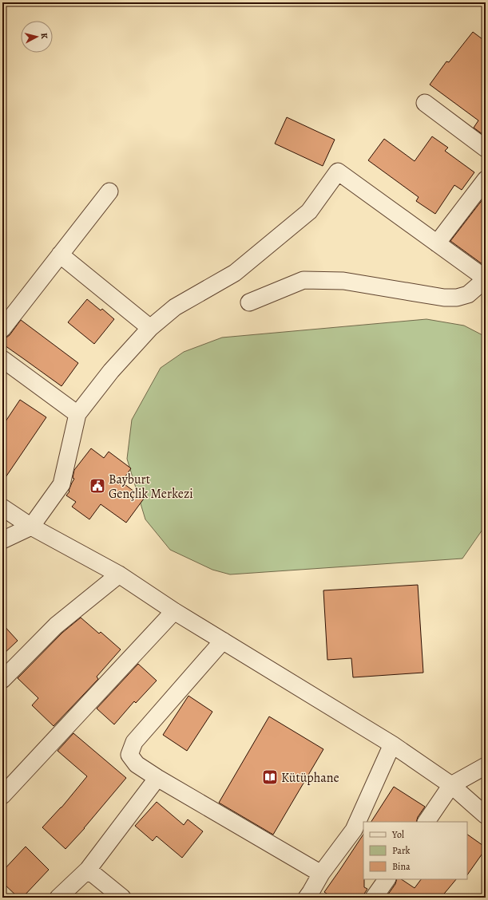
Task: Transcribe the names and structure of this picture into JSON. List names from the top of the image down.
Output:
{
  "places": {
    "public building": ["Bayburt Gençlik Merkezi"],
    "library": ["Kütüphane"]
  },
  "legend": ["Yol", "Park", "Bina"],
  "north": "right"
}
